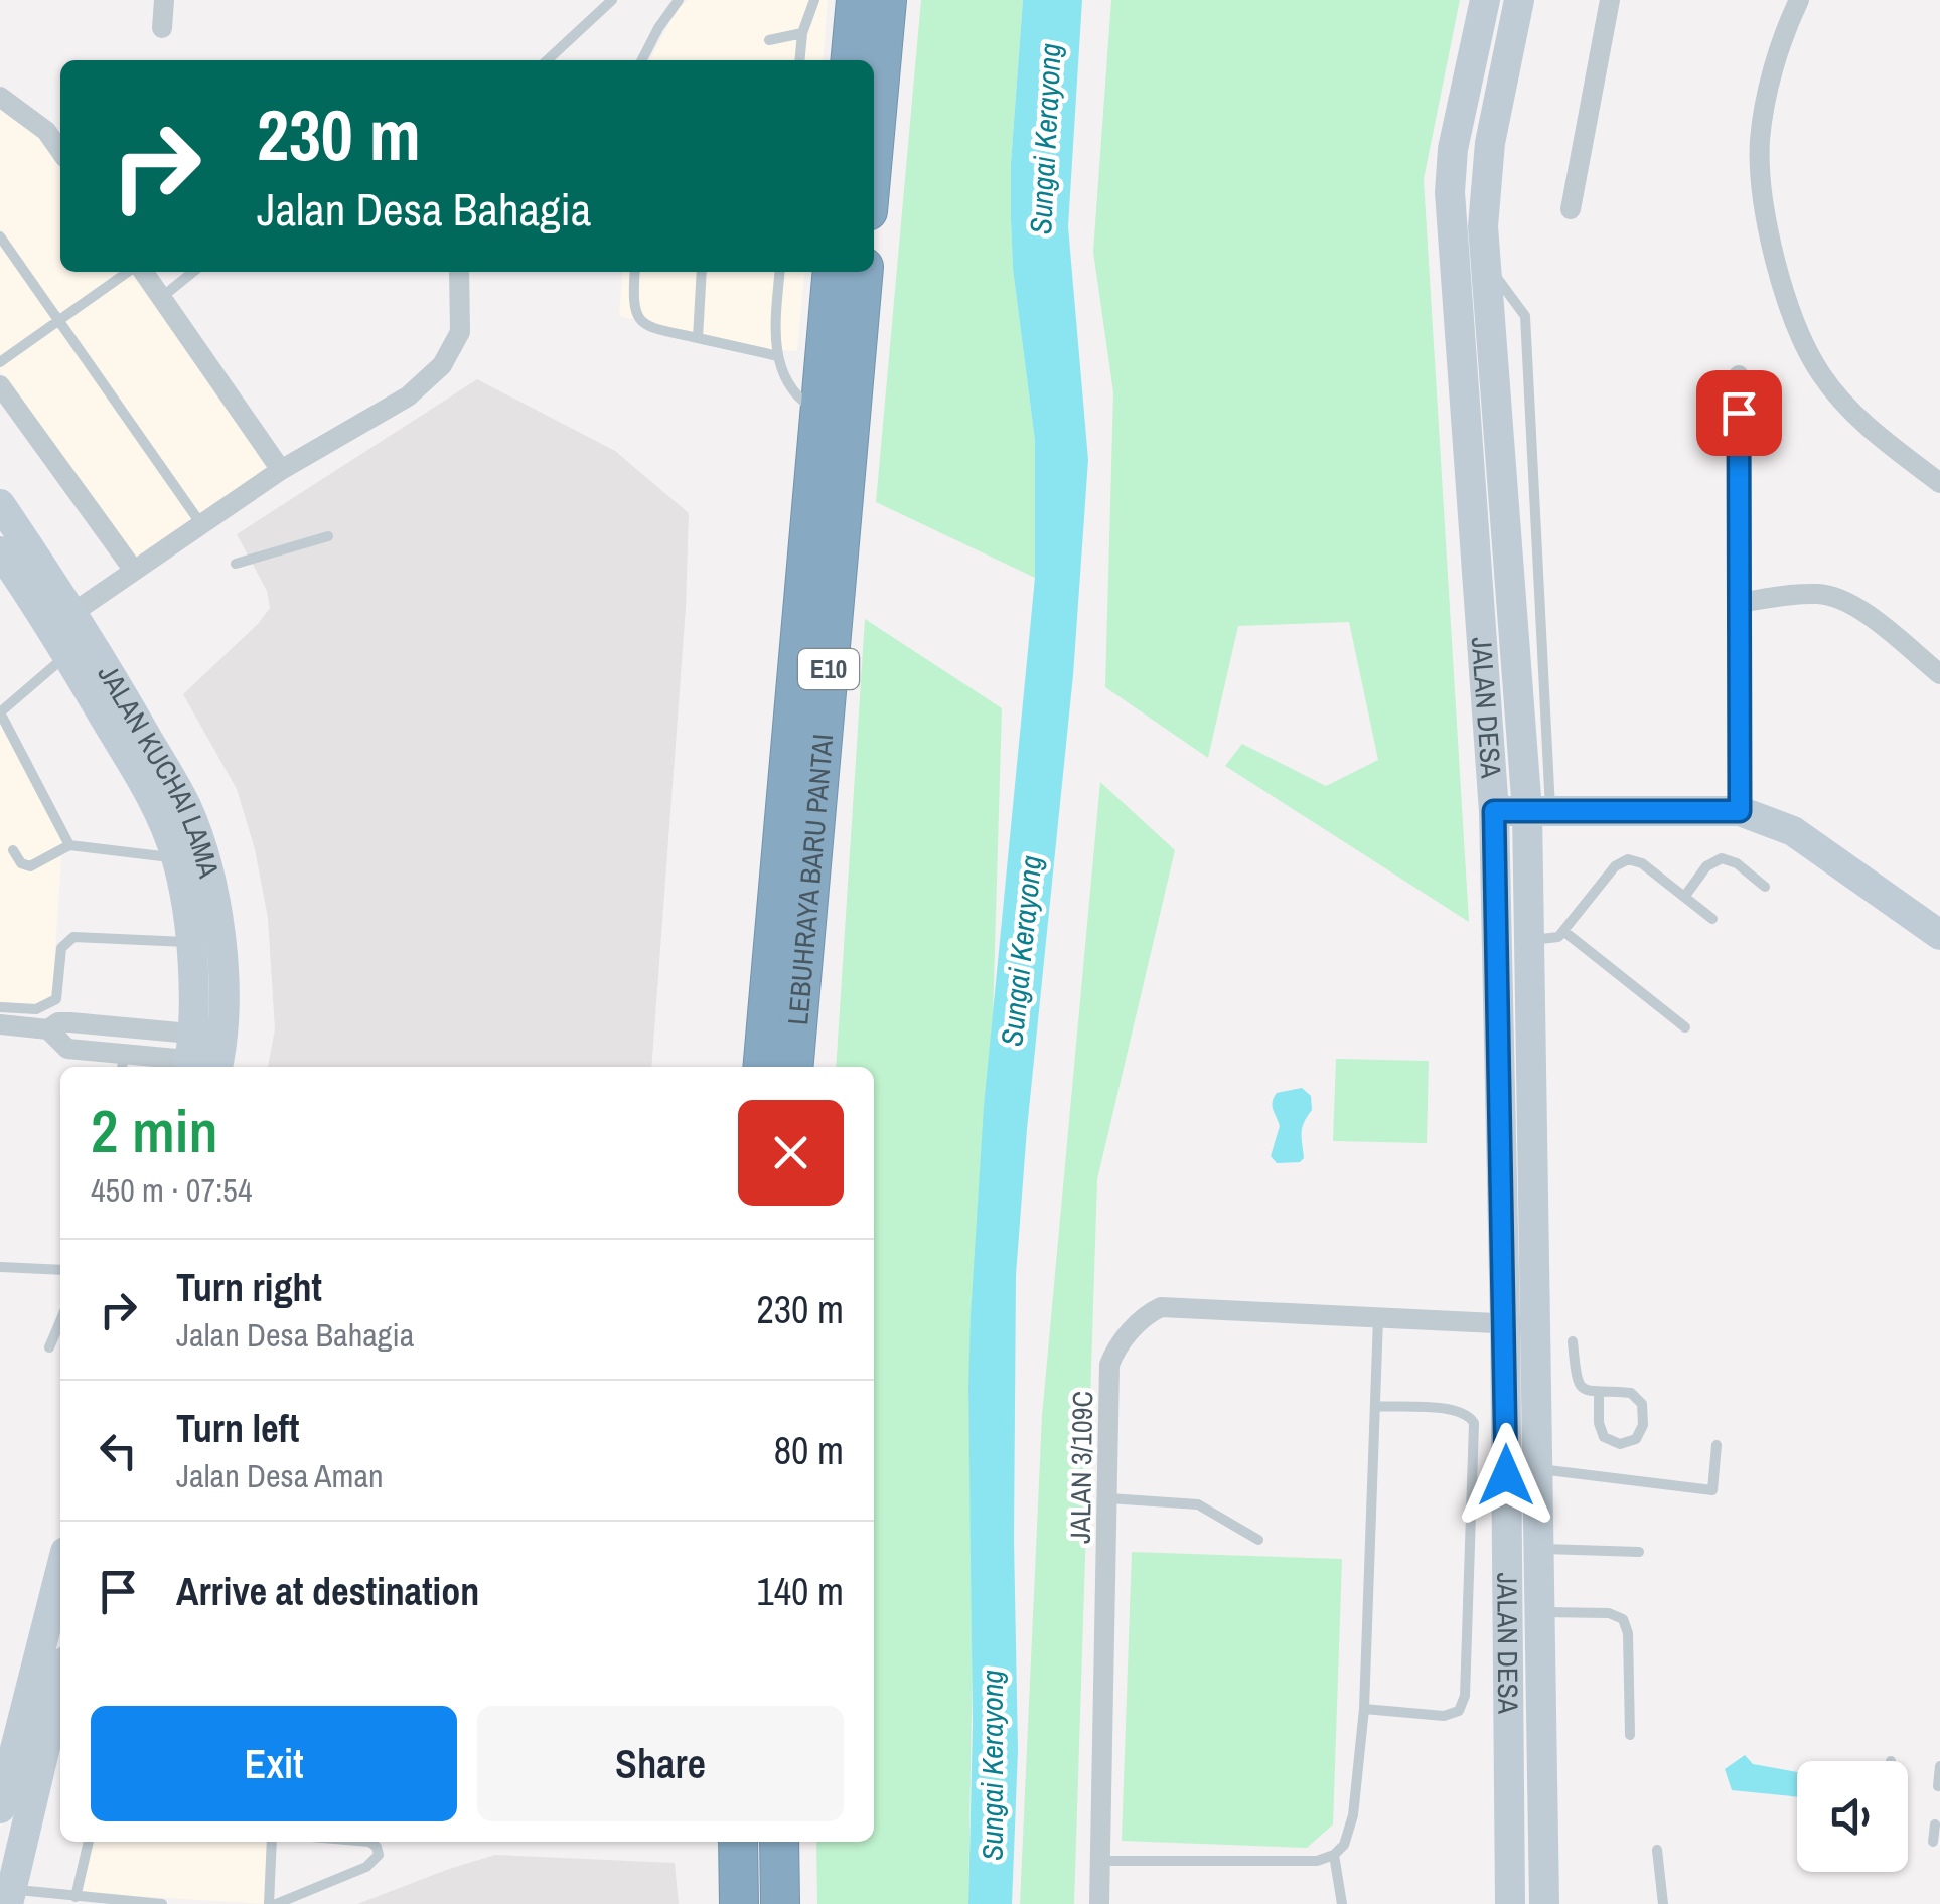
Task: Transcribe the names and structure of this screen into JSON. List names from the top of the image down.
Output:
{
  "streets": {
    "highway": ["E10", "LEBUHRAYA BARU PANTAI"],
    "main road": ["JALAN DESA", "JALAN KUCHAI LAMA"],
    "street": ["JALAN 3/109C"]
  },
  "crossings": [
    ["JALAN DESA", "JALAN 3/109C"]
  ],
  "water": ["Sungai Kerayong"],
  "page": {
    "turn": ["230 m", "Jalan Desa Bahagia"],
    "heading": ["2 min", "450 m · 07:54"],
    "list": [
      {
        "name": "Turn right",
        "note": "Jalan Desa Bahagia",
        "value": "230 m"
      },
      {
        "name": "Turn left",
        "note": "Jalan Desa Aman",
        "value": "80 m"
      },
      {
        "name": "Arrive at destination",
        "value": "140 m"
      }
    ],
    "buttons": ["Exit", "Share"]
  }
}
